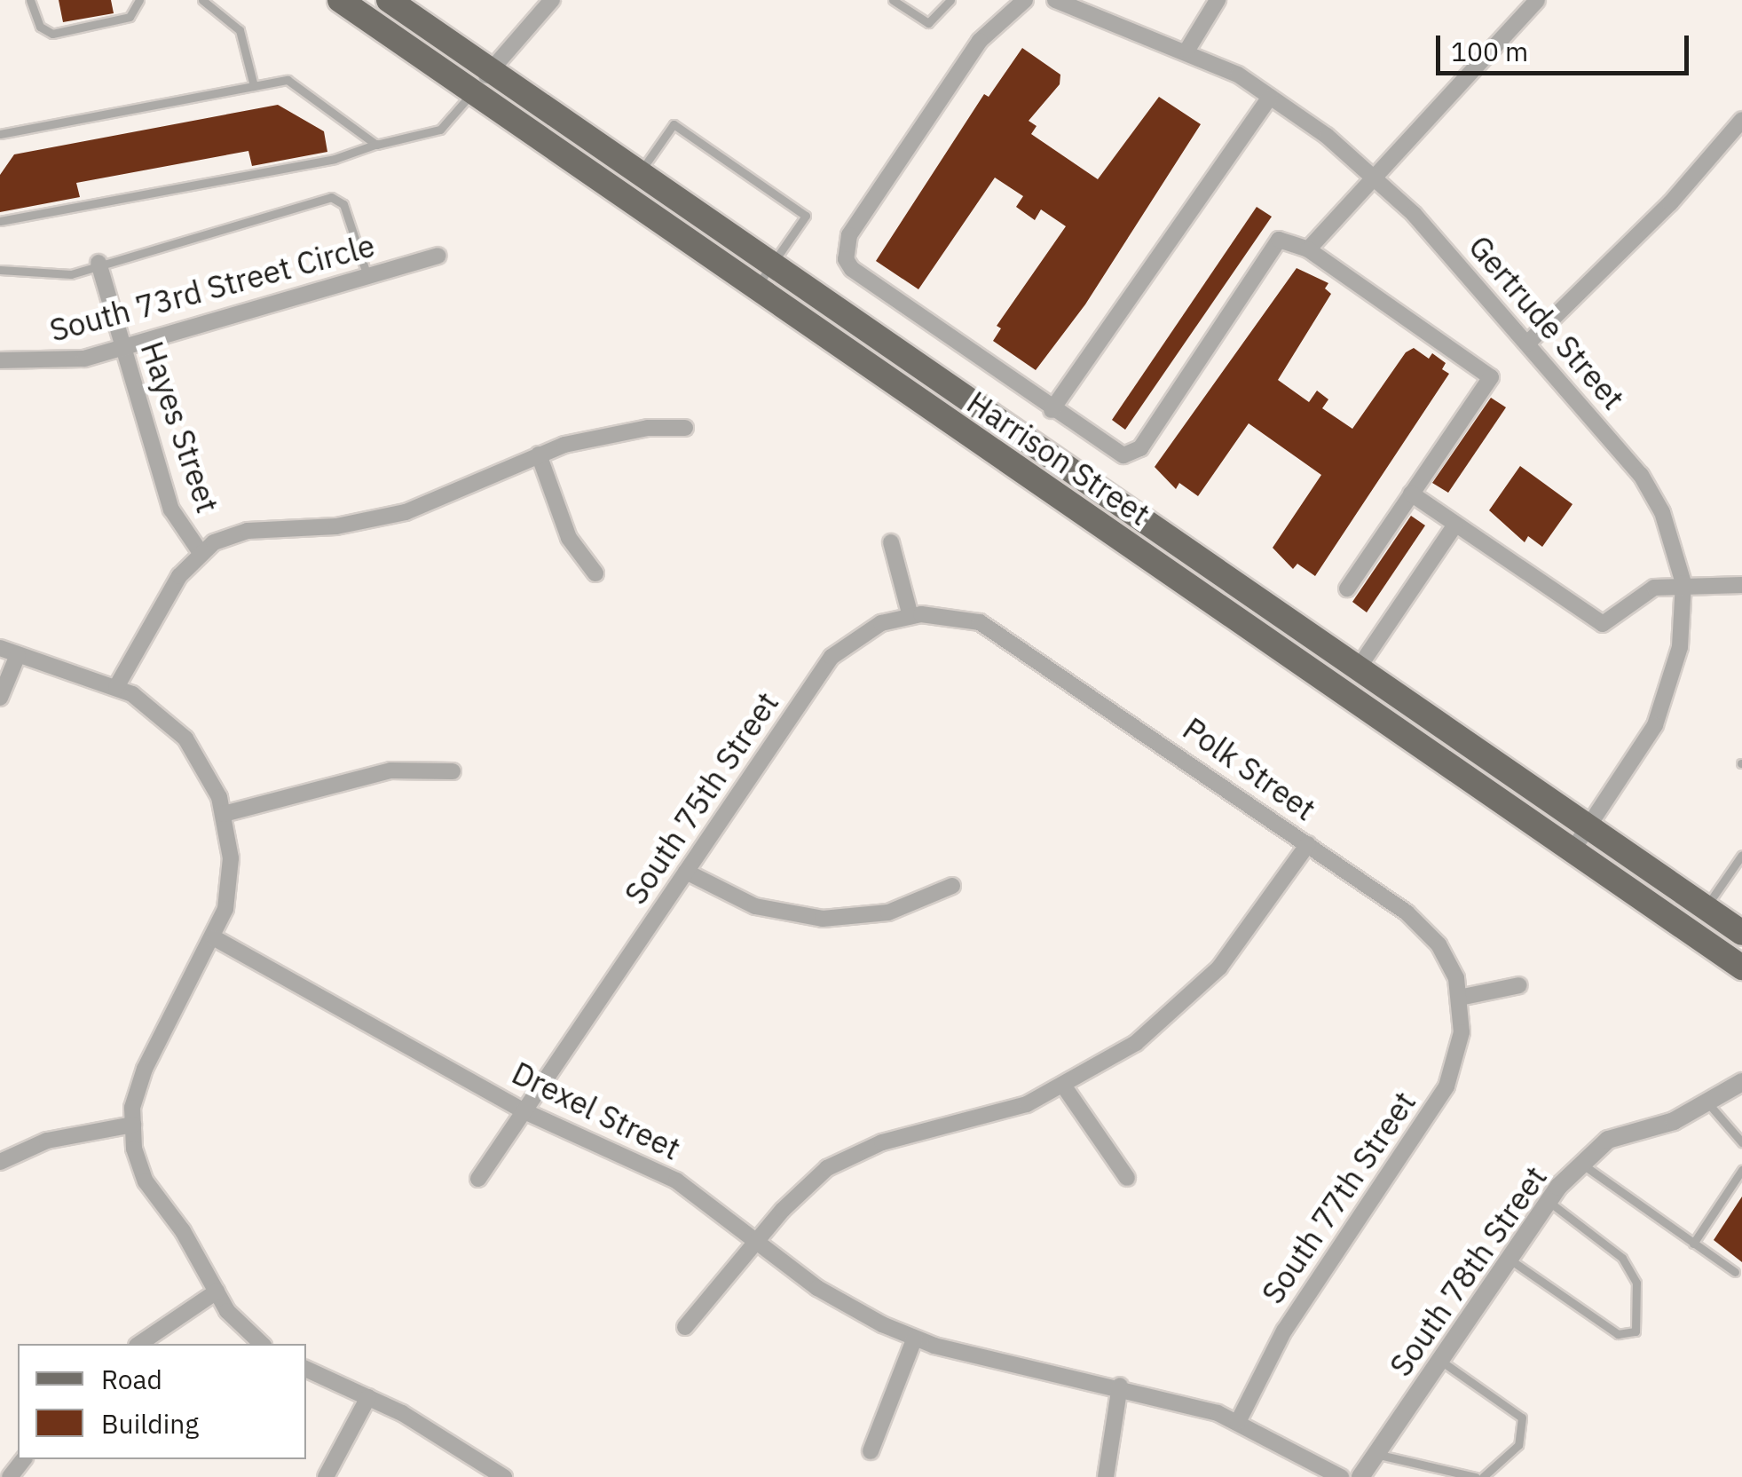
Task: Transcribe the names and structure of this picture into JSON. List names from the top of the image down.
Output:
{
  "streets": {
    "main road": ["Harrison Street"],
    "street": [
      "South 73rd Street Circle",
      "Gertrude Street",
      "Hayes Street",
      "Polk Street",
      "South 75th Street",
      "Drexel Street",
      "South 77th Street",
      "South 78th Street"
    ]
  },
  "crossings": [
    ["South 73rd Street Circle", "Hayes Street"],
    ["Gertrude Street", "Harrison Street"],
    ["Polk Street", "South 75th Street"],
    ["Polk Street", "South 77th Street"],
    ["South 75th Street", "Drexel Street"],
    ["Drexel Street", "South 77th Street"]
  ],
  "legend": ["Road", "Building"],
  "scale_bar": "100 m"
}
